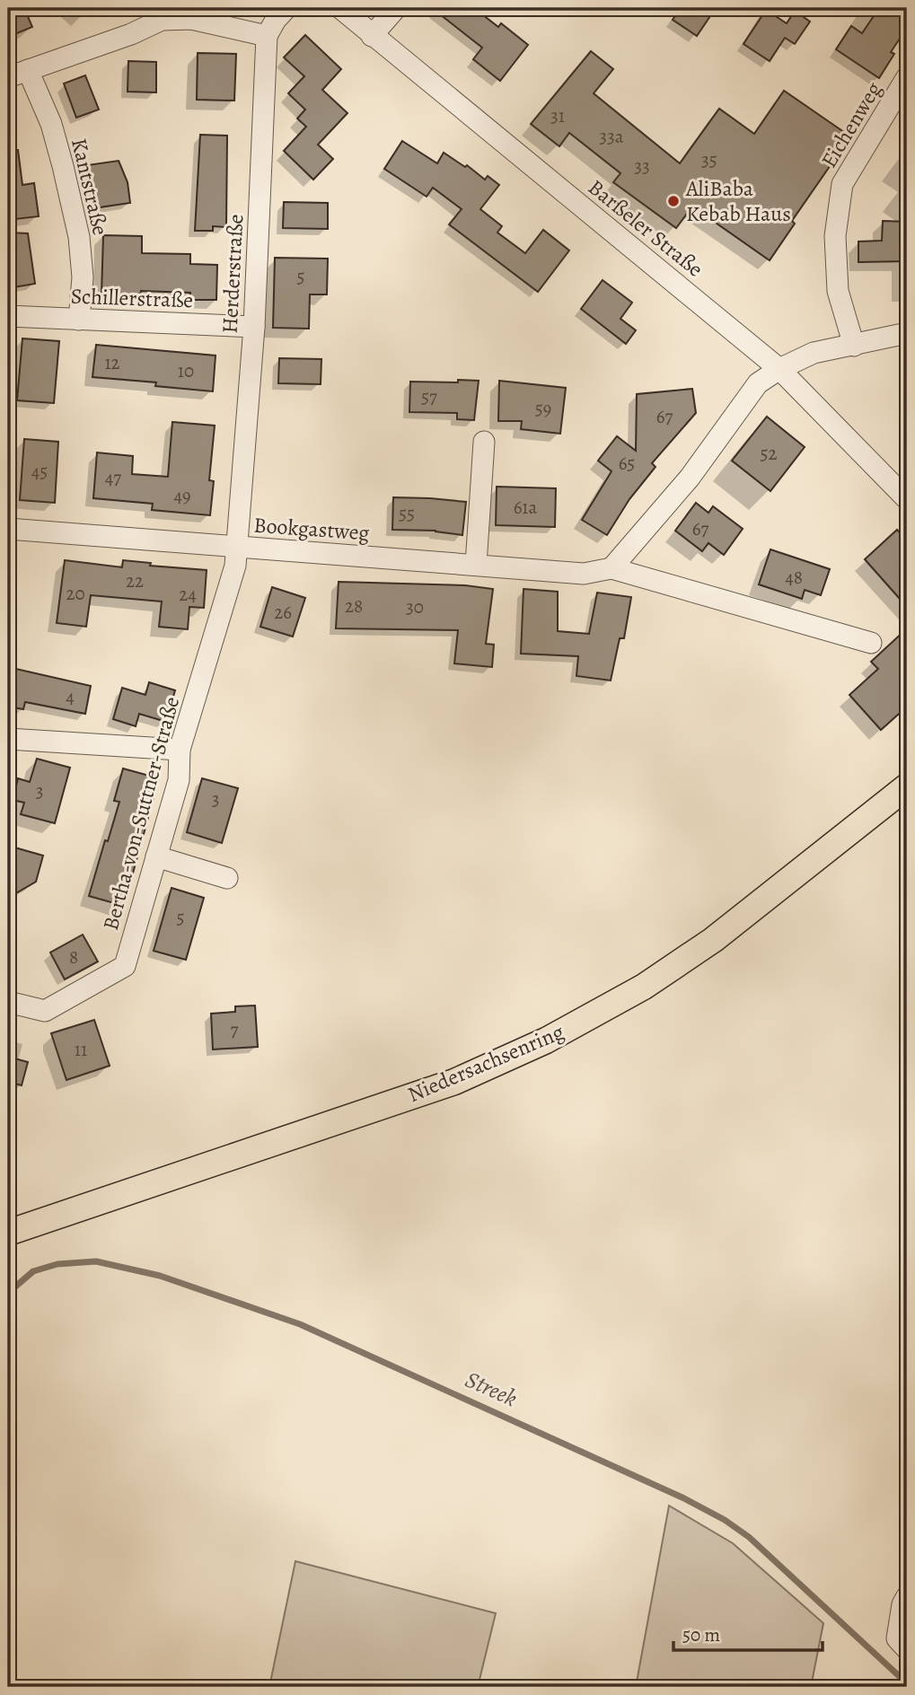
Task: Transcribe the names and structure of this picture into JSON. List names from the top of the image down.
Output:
{
  "streets": {
    "main road": ["Niedersachsenring"],
    "street": [
      "Eichenweg",
      "Kantstraße",
      "Barßeler Straße",
      "Herderstraße",
      "Schillerstraße",
      "Bookgastweg",
      "Bertha-von-Suttner-Straße"
    ]
  },
  "crossings": [
    ["Kantstraße", "Schillerstraße"],
    ["Herderstraße", "Schillerstraße"],
    ["Herderstraße", "Bookgastweg"],
    ["Herderstraße", "Bertha-von-Suttner-Straße"],
    ["Bookgastweg", "Bertha-von-Suttner-Straße"]
  ],
  "water": ["Streek"],
  "places": ["AliBaba Kebab Haus"],
  "house_numbers": [
    "31",
    "33a",
    "35",
    "33",
    "5",
    "12",
    "10",
    "57",
    "59",
    "67",
    "52",
    "65",
    "45",
    "47",
    "49",
    "61a",
    "55",
    "67",
    "48",
    "22",
    "20",
    "24",
    "28",
    "30",
    "26",
    "4",
    "3",
    "3",
    "5",
    "8",
    "7",
    "11"
  ],
  "scale_bar": "50 m"
}
